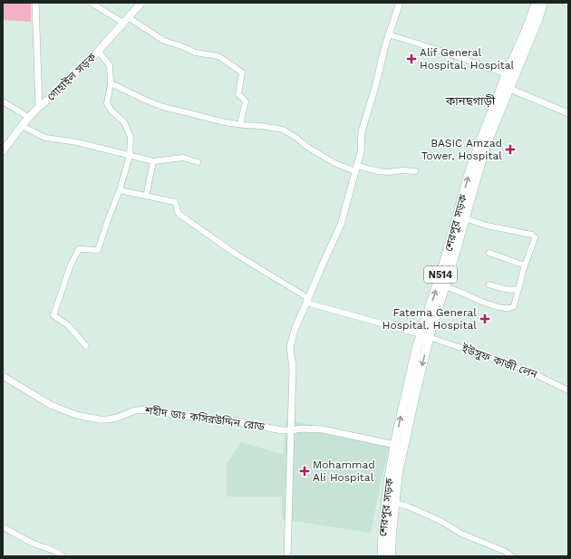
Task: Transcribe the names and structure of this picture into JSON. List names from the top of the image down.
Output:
{
  "streets": {
    "highway": ["শেরপুর সড়ক", "N514"],
    "main road": ["গোহাইল সড়ক"],
    "street": ["ইউসুফ কাজী লেন", "শহীদ ডাঃ কসিরউদ্দিন রোড"]
  },
  "crossings": [
    ["শেরপুর সড়ক", "ইউসুফ কাজী লেন"],
    ["শেরপুর সড়ক", "শহীদ ডাঃ কসিরউদ্দিন রোড"]
  ],
  "districts": ["কানছগাড়ী"],
  "places": {
    "health": [
      "Alif General Hospital, Hospital",
      "BASIC Amzad Tower, Hospital",
      "Fatema General Hospital. Hospital",
      "Mohammad Ali Hospital"
    ]
  }
}
